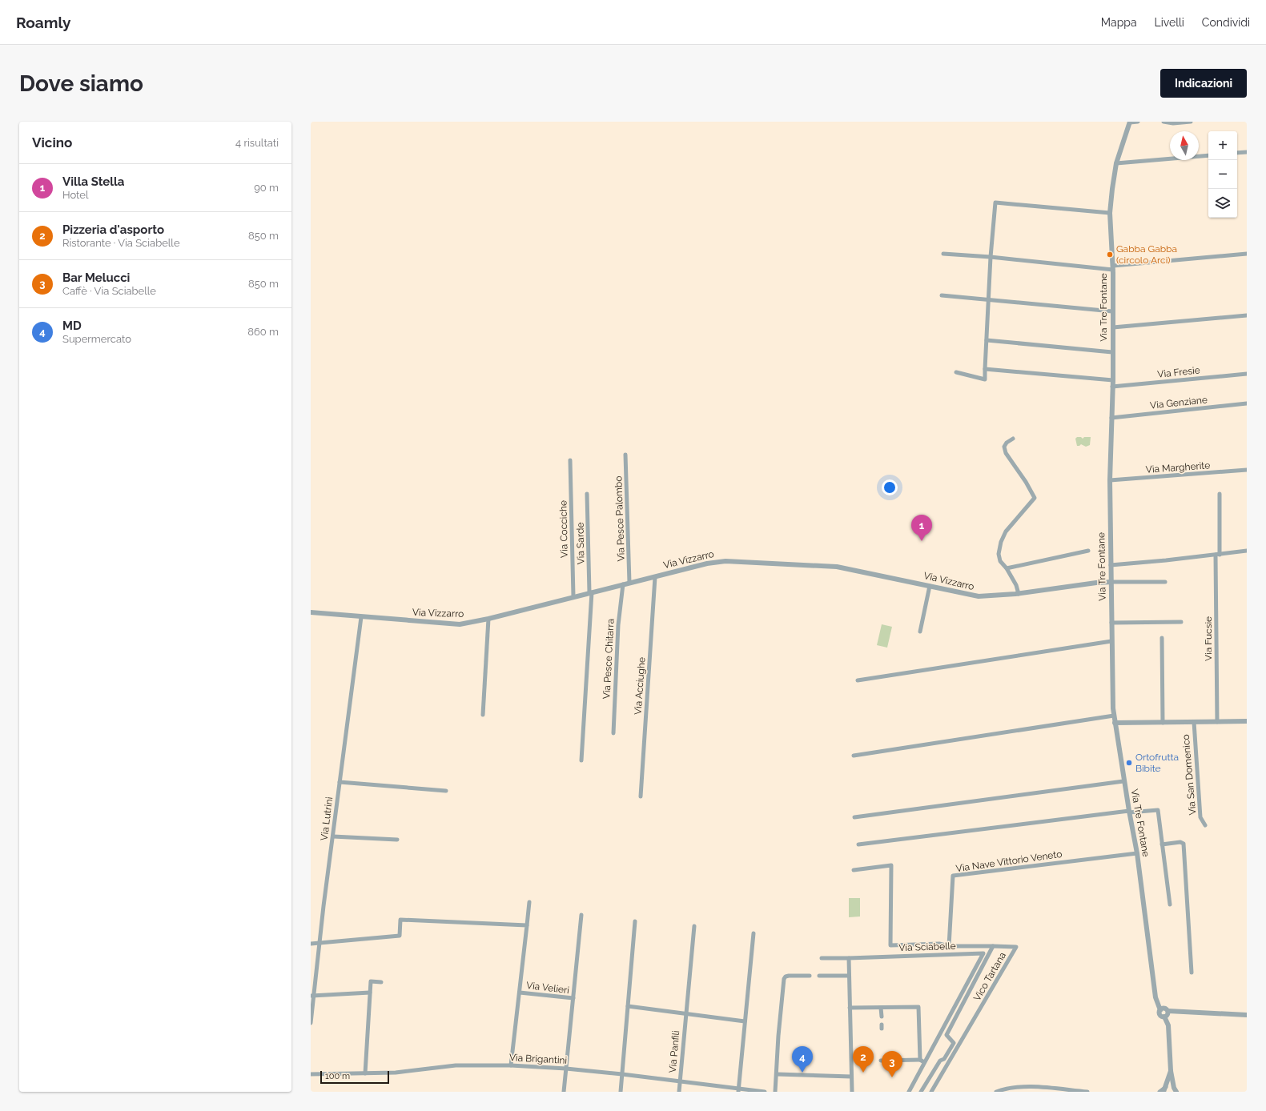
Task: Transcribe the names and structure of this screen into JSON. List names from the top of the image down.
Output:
{
  "streets": {
    "street": [
      "Via Tre Fontane",
      "Via Fresie",
      "Via Genziane",
      "Via Margherite",
      "Via Pesce Palombo",
      "Via Cocciche",
      "Via Sarde",
      "Via Vizzarro",
      "Via Fucsie",
      "Via Pesce Chitarra",
      "Via Acciughe",
      "Via San Domenico",
      "Via Lutrini",
      "Via Nave Vittorio Veneto",
      "Via Sciabelle",
      "Vico Tartana",
      "Via Velieri",
      "Via Panfili",
      "Via Brigantini"
    ]
  },
  "crossings": [
    ["Via Tre Fontane", "Via Fresie"],
    ["Via Tre Fontane", "Via Genziane"],
    ["Via Tre Fontane", "Via Margherite"],
    ["Via Tre Fontane", "Via Vizzarro"],
    ["Via Tre Fontane", "Via San Domenico"],
    ["Via Tre Fontane", "Via Nave Vittorio Veneto"],
    ["Via Pesce Palombo", "Via Vizzarro"],
    ["Via Cocciche", "Via Vizzarro"],
    ["Via Sarde", "Via Vizzarro"],
    ["Via Vizzarro", "Via Pesce Chitarra"],
    ["Via Vizzarro", "Via Acciughe"],
    ["Via Vizzarro", "Via Lutrini"],
    ["Via Fucsie", "Via San Domenico"],
    ["Via Nave Vittorio Veneto", "Vico Tartana"],
    ["Via Panfili", "Via Brigantini"]
  ],
  "places": ["Gabba Gabba (circolo Arci)", "Ortofrutta Bibite"],
  "scale_bar": "100 m",
  "north": "top",
  "page": {
    "header": "Roamly",
    "nav": ["Mappa", "Livelli", "Condividi"],
    "buttons": "Indicazioni",
    "title": "Dove siamo",
    "heading": ["Vicino", "4 risultati"],
    "map_buttons": ["+", "−"],
    "list": [
      {
        "mark": "1",
        "name": "Villa Stella",
        "note": "Hotel",
        "value": "90 m"
      },
      {
        "mark": "2",
        "name": "Pizzeria d'asporto",
        "note": "Ristorante · Via Sciabelle",
        "value": "850 m"
      },
      {
        "mark": "3",
        "name": "Bar Melucci",
        "note": "Caffè · Via Sciabelle",
        "value": "850 m"
      },
      {
        "mark": "4",
        "name": "MD",
        "note": "Supermercato",
        "value": "860 m"
      }
    ],
    "pins": [
      "1",
      "2",
      "4",
      "3"
    ],
    "scale": "100 m"
  }
}
